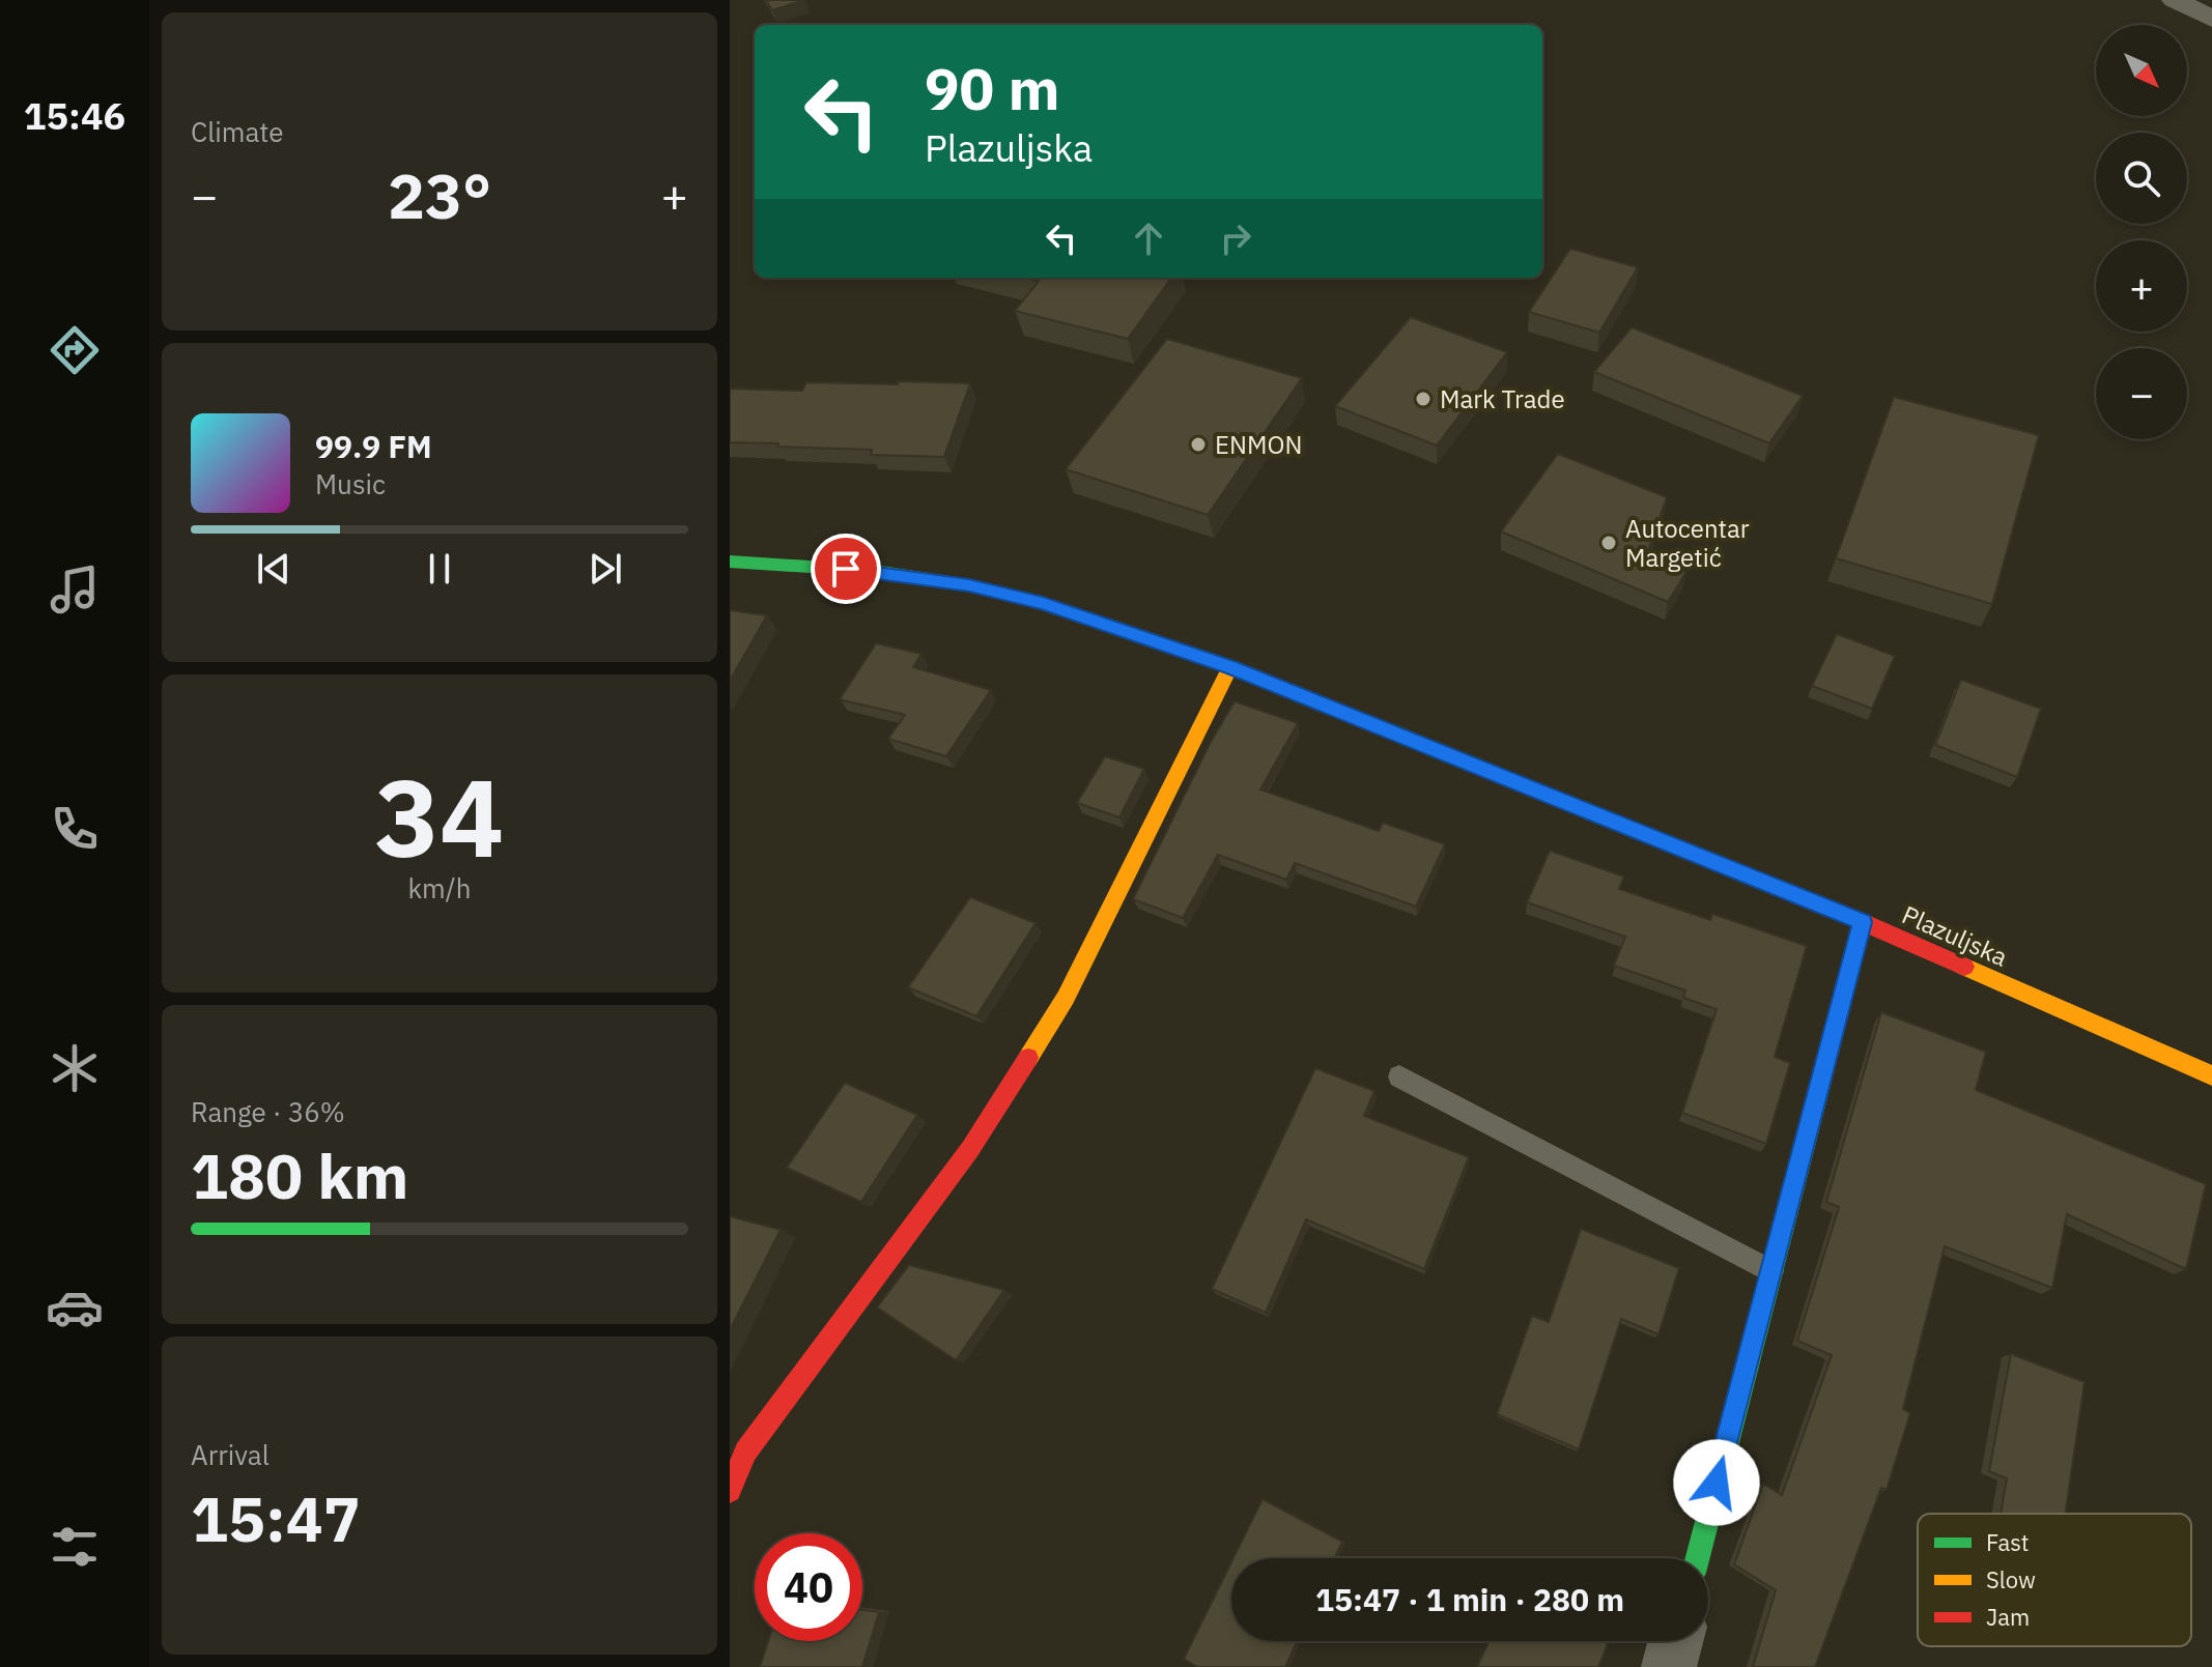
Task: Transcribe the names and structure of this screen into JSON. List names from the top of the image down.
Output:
{
  "streets": {
    "main road": ["Plazuljska"]
  },
  "places": ["Mark Trade", "ENMON", "Autocentar Margetić"],
  "legend": ["Fast", "Slow", "Jam"],
  "north": "bottom right",
  "page": {
    "tabs": "15:46",
    "tile": [
      "Climate",
      ["34", "km/h"],
      ["Range · 36%", "180 km"],
      ["Arrival", "15:47"]
    ],
    "map_buttons": ["+", "−"],
    "turn": ["90 m", "Plazuljska"],
    "heat": ["−", "23°", "+"],
    "song": ["99.9 FM", "Music"],
    "limit": "40",
    "trip": "15:47 · 1 min · 280 m"
  }
}
